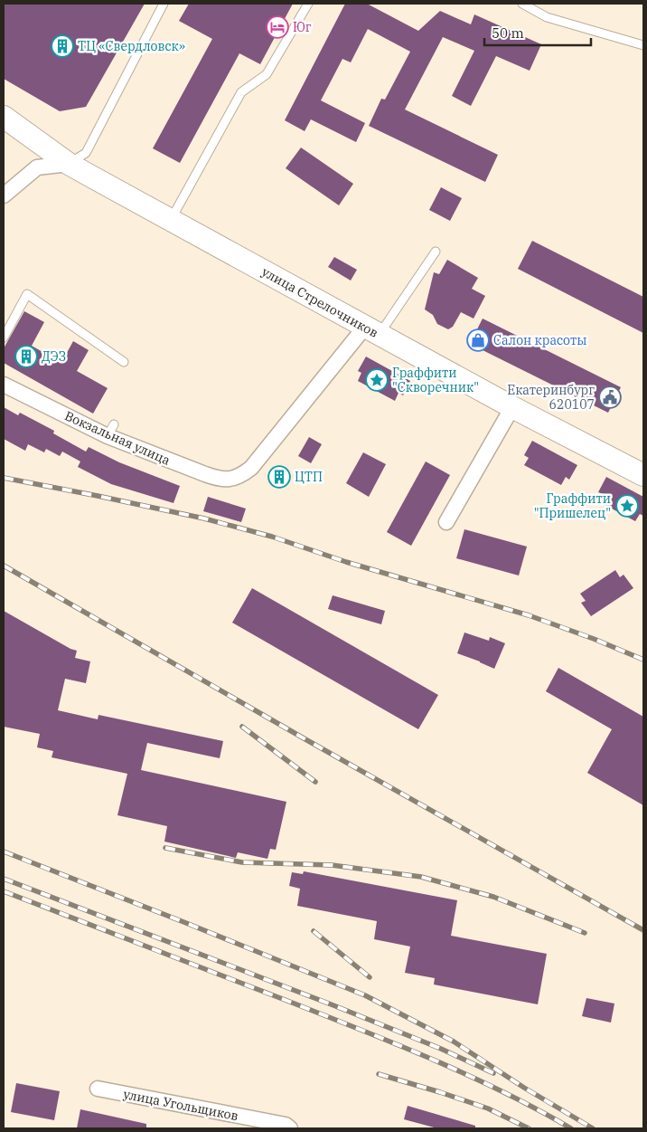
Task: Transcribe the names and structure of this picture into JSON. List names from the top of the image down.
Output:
{
  "streets": {
    "main road": ["улица Стрелочников"],
    "street": ["Вокзальная улица", "улица Угольщиков"]
  },
  "crossings": [
    ["улица Стрелочников", "Вокзальная улица"]
  ],
  "places": {
    "hotel": ["Юг"],
    "building": ["ТЦ «Свердловск»", "ДЭЗ", "ЦТП"],
    "shop": ["Салон красоты"],
    "place": ["Граффити \"Скворечник\"", "Граффити \"Пришелец\""],
    "public building": ["Екатеринбург 620107"]
  },
  "scale_bar": "50 m"
}
